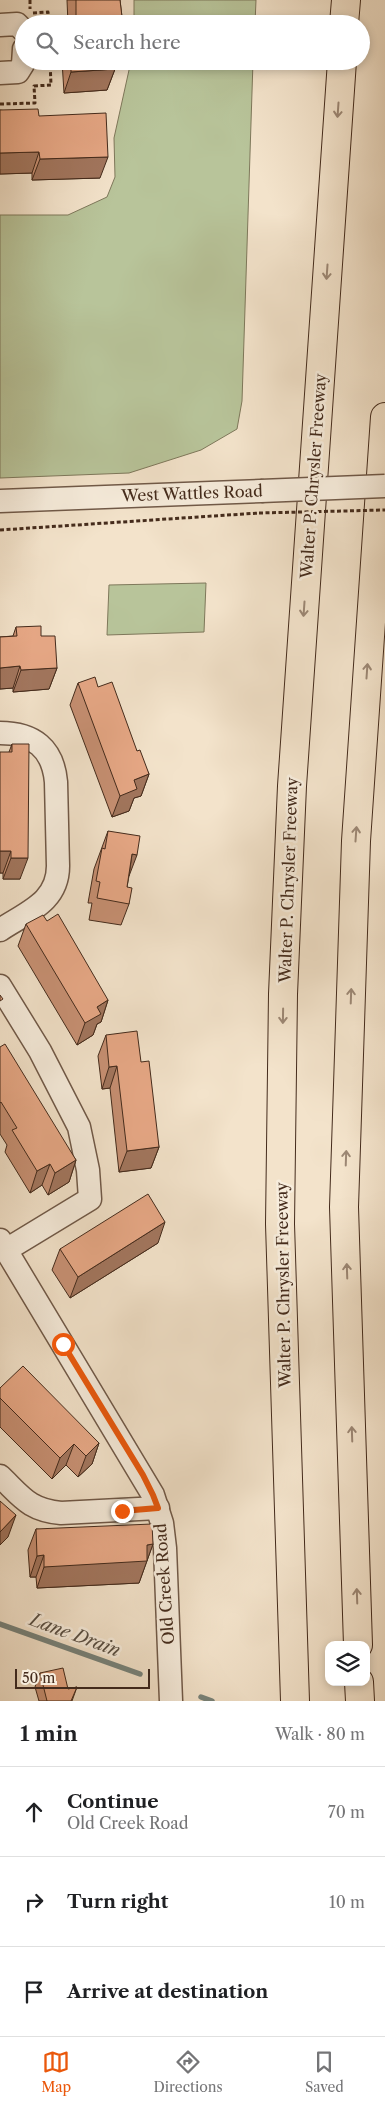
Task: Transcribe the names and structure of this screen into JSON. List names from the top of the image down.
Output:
{
  "streets": {
    "highway": ["Walter P. Chrysler Freeway"],
    "street": ["West Wattles Road", "Old Creek Road"]
  },
  "water": ["Lane Drain"],
  "scale_bar": "50 m",
  "page": {
    "search": "Search here",
    "scale": "50 m",
    "heading": ["1 min", "Walk · 80 m"],
    "list": [
      ["Continue", "Old Creek Road", "70 m"],
      ["Turn right", "10 m"],
      "Arrive at destination"
    ],
    "nav": ["Map", "Directions", "Saved"]
  }
}
